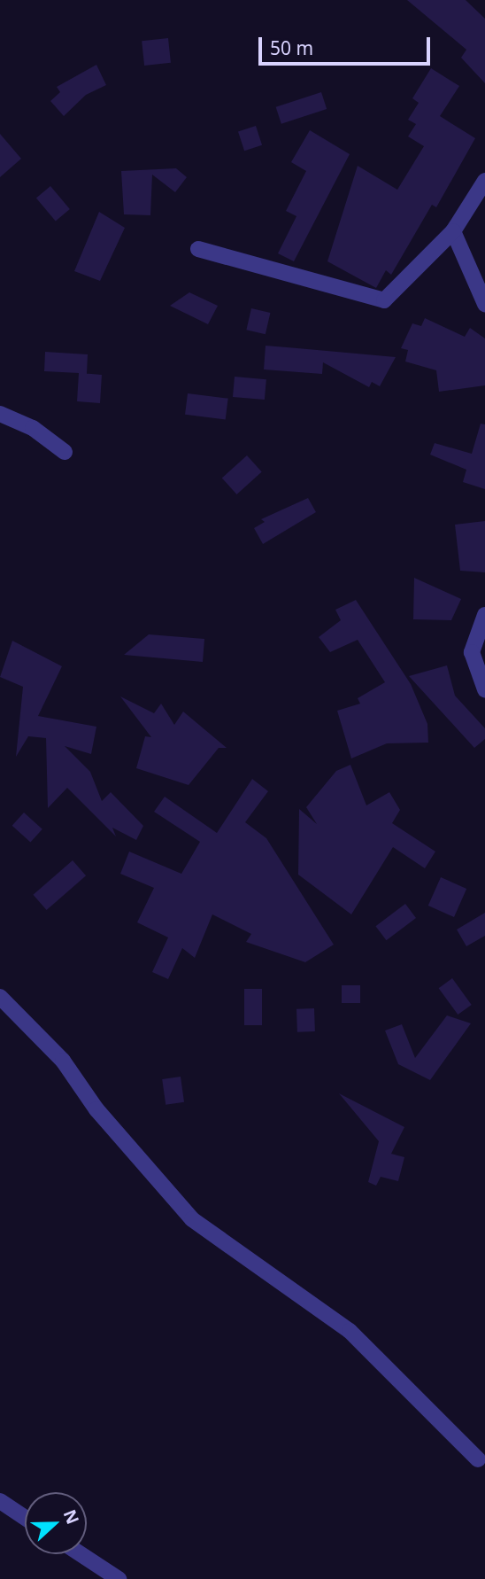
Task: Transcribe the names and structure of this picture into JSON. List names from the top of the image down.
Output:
{
  "scale_bar": "50 m",
  "north": "right"
}
